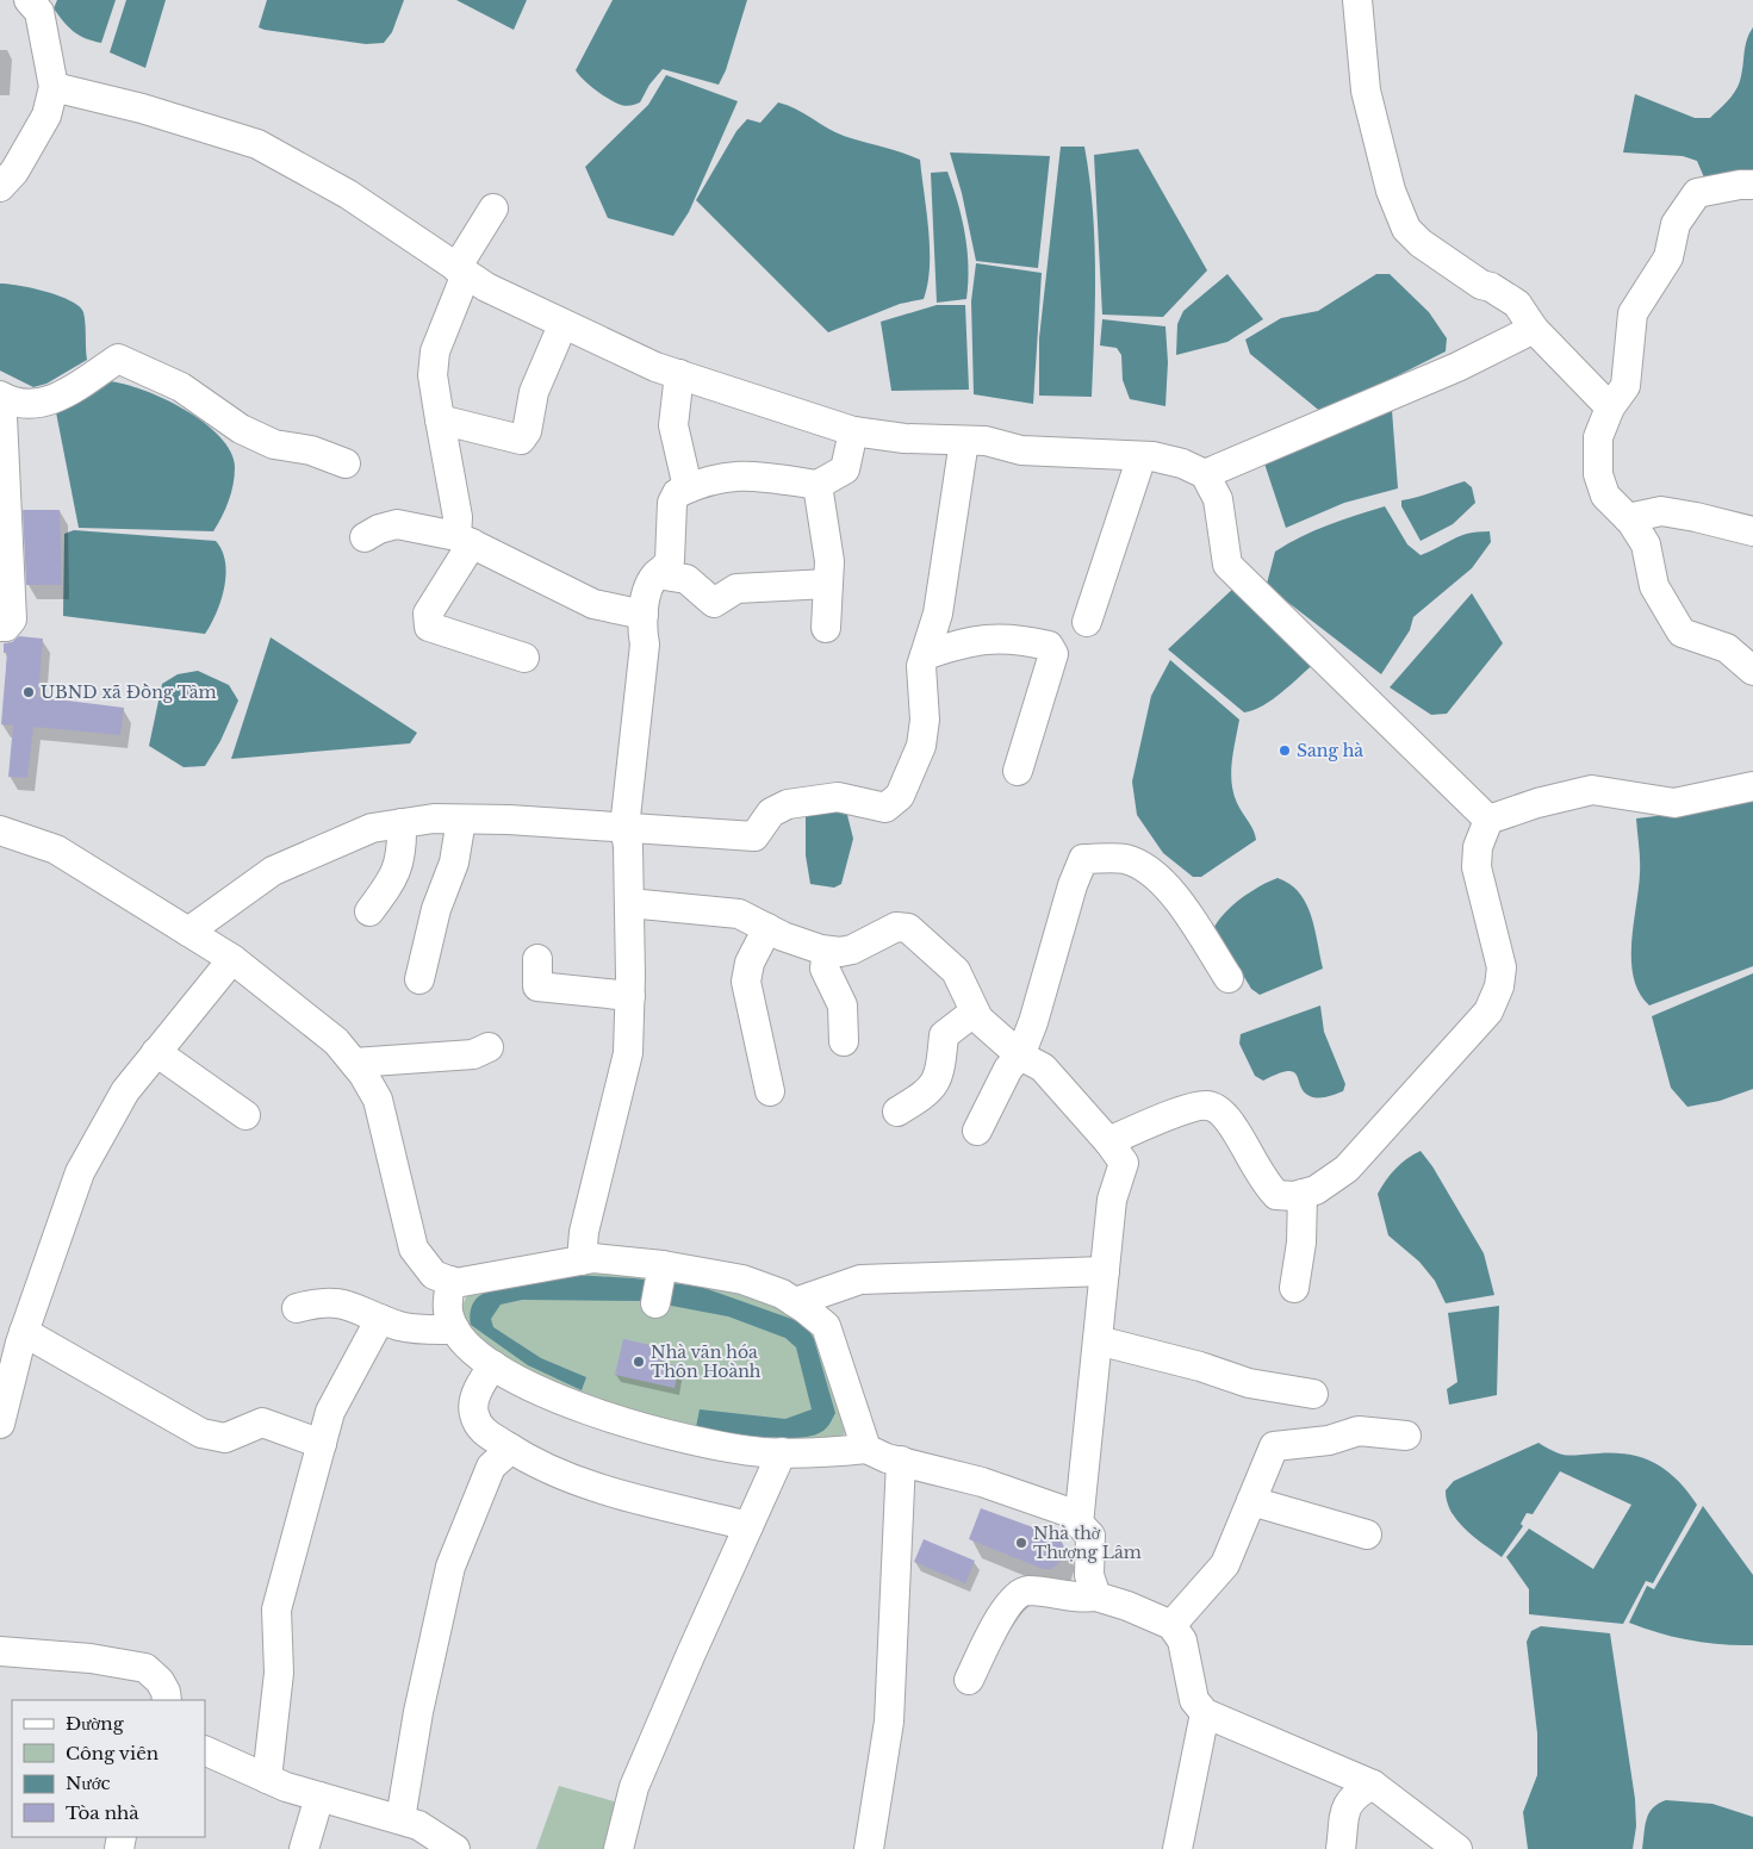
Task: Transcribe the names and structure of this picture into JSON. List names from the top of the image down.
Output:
{
  "places": [
    "UBND xã Đồng Tâm",
    "Sang hà",
    "Nhà văn hóa Thôn Hoành",
    "Nhà thờ Thượng Lâm"
  ],
  "legend": [
    "Đường",
    "Công viên",
    "Nước",
    "Tòa nhà"
  ]
}
